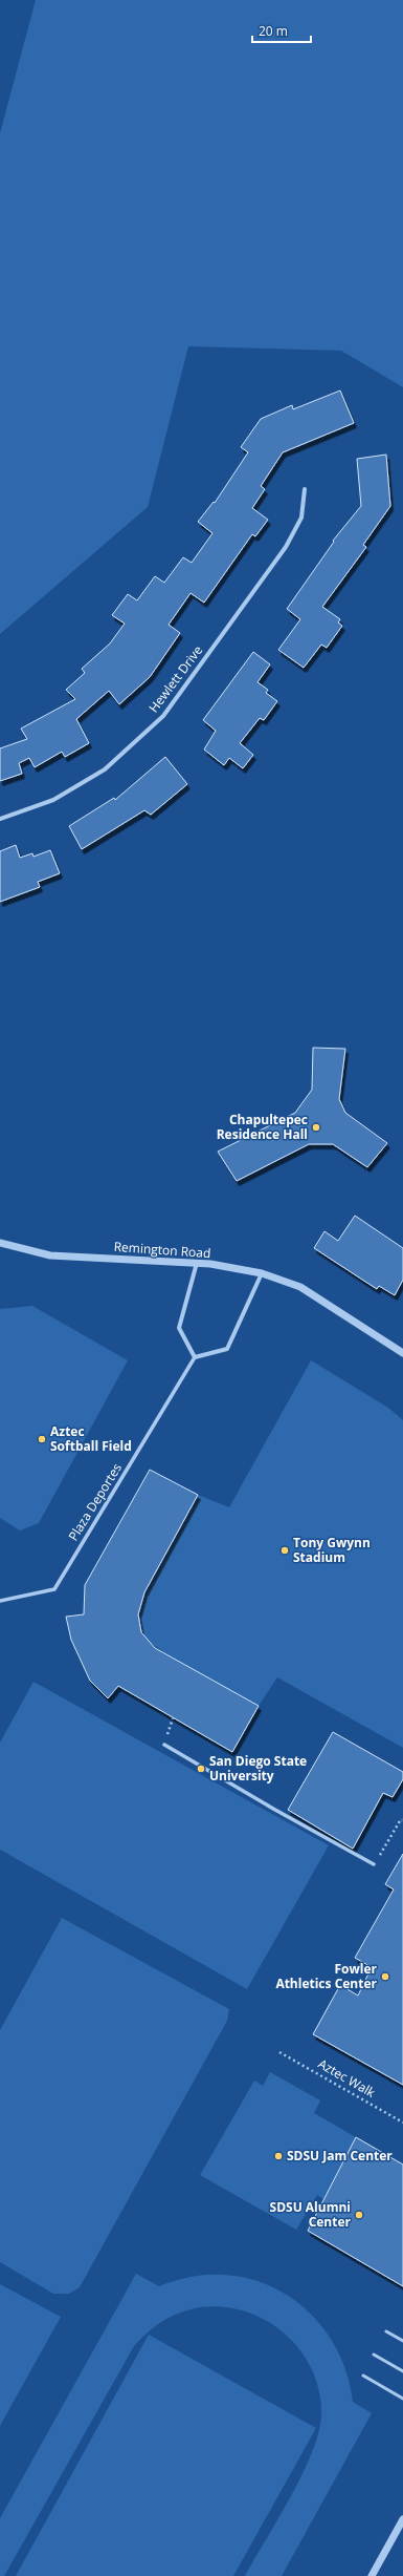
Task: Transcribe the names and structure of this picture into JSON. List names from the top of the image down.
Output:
{
  "streets": {
    "street": ["Hewlett Drive", "Remington Road", "Plaza Deportes"],
    "path": ["Aztec Walk"]
  },
  "places": [
    "Chapultepec Residence Hall",
    "Aztec Softball Field",
    "Tony Gwynn Stadium",
    "San Diego State University",
    "Fowler Athletics Center",
    "SDSU Jam Center",
    "SDSU Alumni Center"
  ],
  "scale_bar": "20 m"
}
